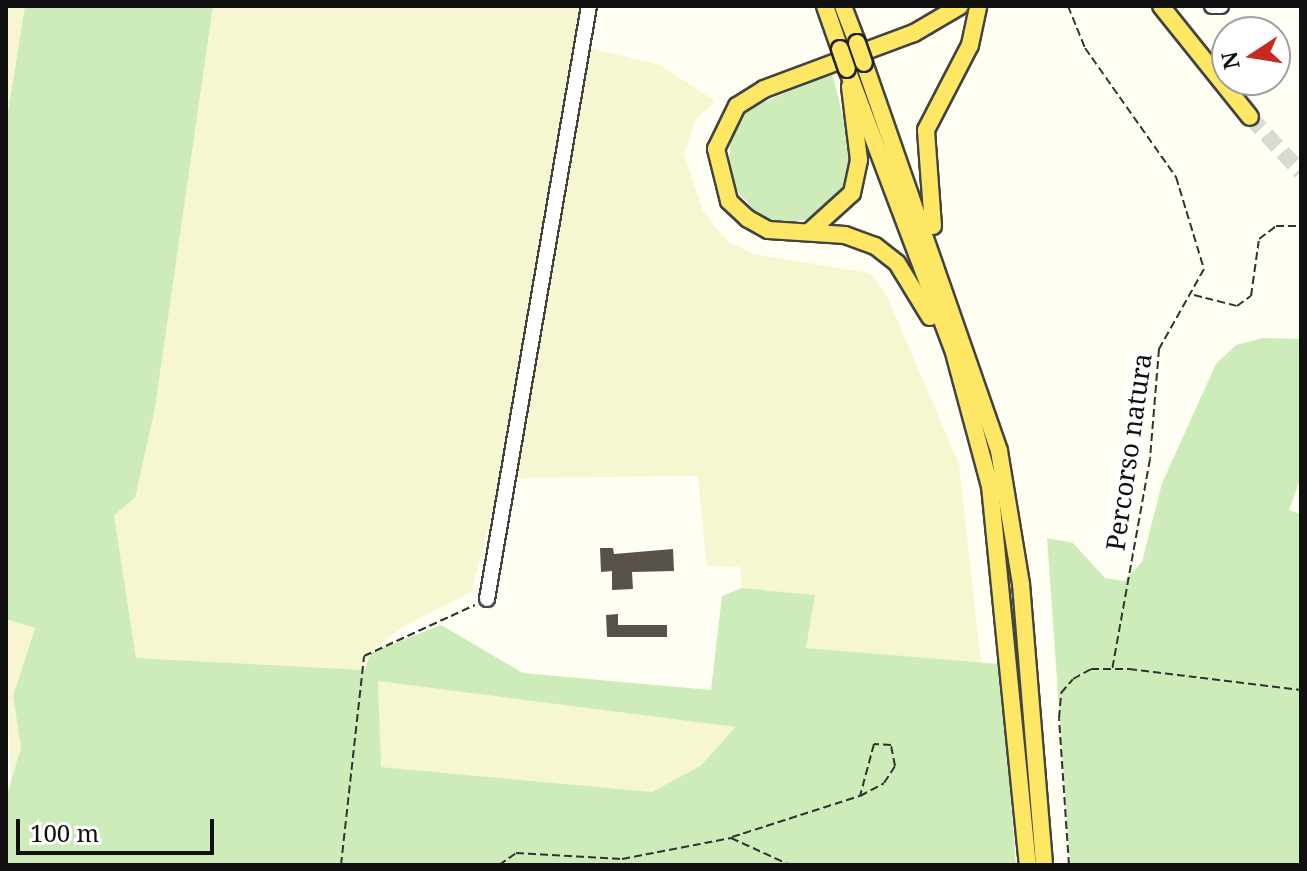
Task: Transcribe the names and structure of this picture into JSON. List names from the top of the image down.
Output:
{
  "streets": {
    "path": ["Percorso natura"]
  },
  "scale_bar": "100 m",
  "north": "left"
}
